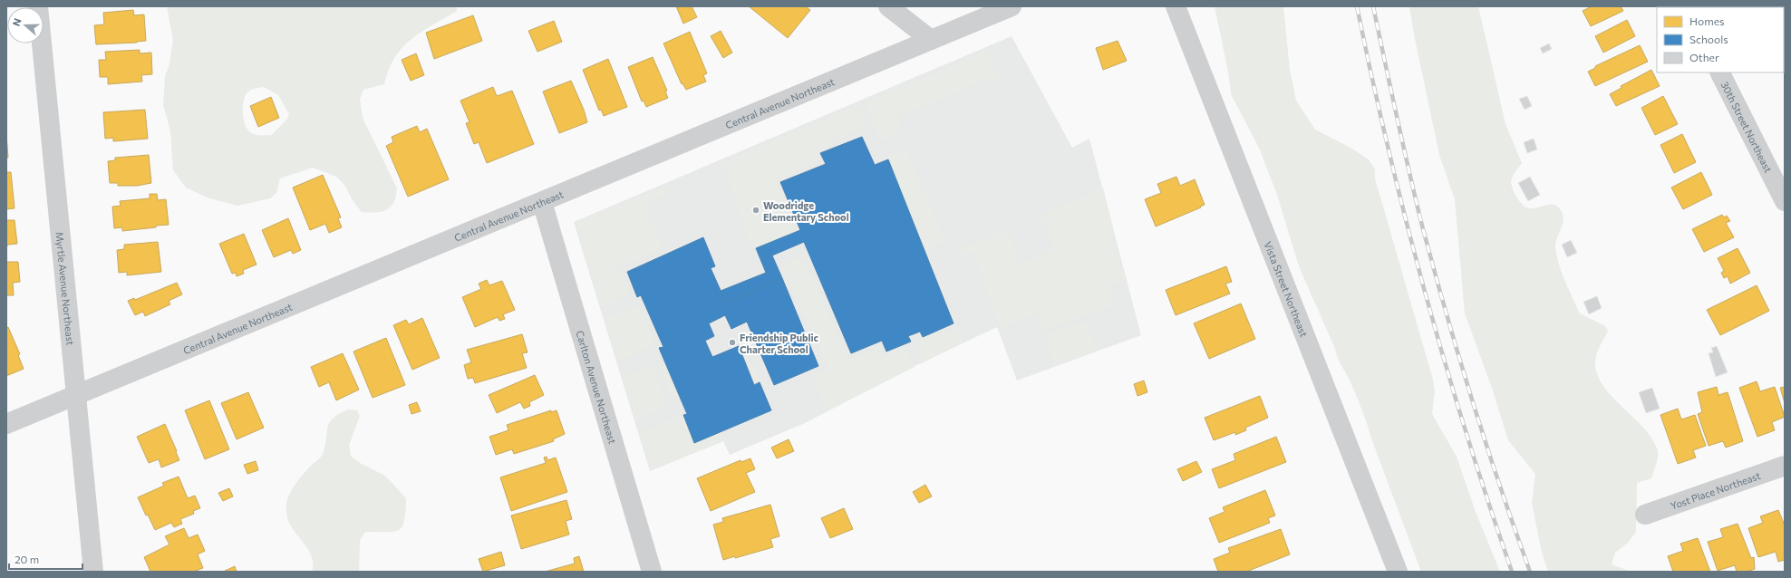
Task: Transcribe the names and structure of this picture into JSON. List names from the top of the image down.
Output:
{
  "streets": {
    "street": [
      "Central Avenue Northeast",
      "30th Street Northeast",
      "Myrtle Avenue Northeast",
      "Vista Street Northeast",
      "Carlton Avenue Northeast",
      "Yost Place Northeast"
    ]
  },
  "crossings": [
    ["Central Avenue Northeast", "Myrtle Avenue Northeast"],
    ["Central Avenue Northeast", "Carlton Avenue Northeast"]
  ],
  "places": ["Woodridge Elementary School", "Friendship Public Charter School"],
  "legend": ["Homes", "Schools", "Other"],
  "scale_bar": "20 m",
  "north": "left"
}
